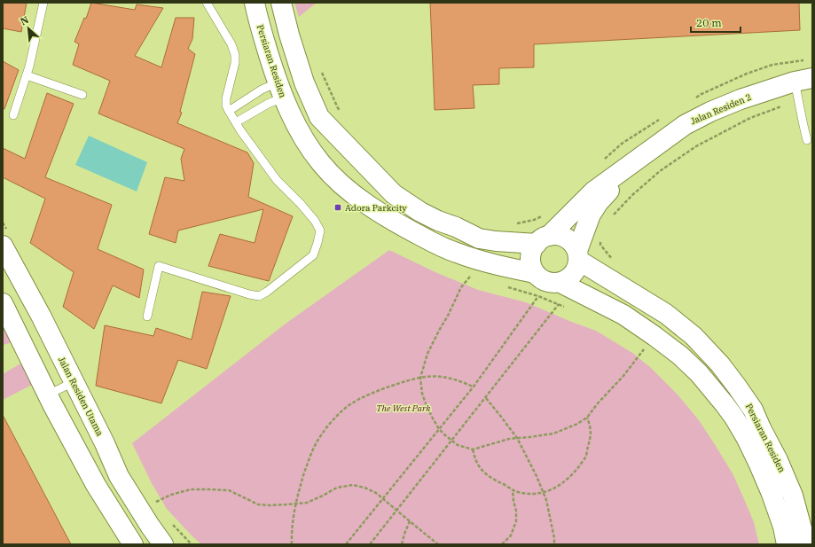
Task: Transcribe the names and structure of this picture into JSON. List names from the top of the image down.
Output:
{
  "streets": {
    "street": ["Persiaran Residen", "Jalan Residen 2", "Jalan Residen Utama"]
  },
  "crossings": [
    ["Persiaran Residen", "Jalan Residen 2"]
  ],
  "parks": ["The West Park"],
  "places": {
    "transit": ["Adora Parkcity"]
  },
  "scale_bar": "20 m",
  "north": "top left"
}
